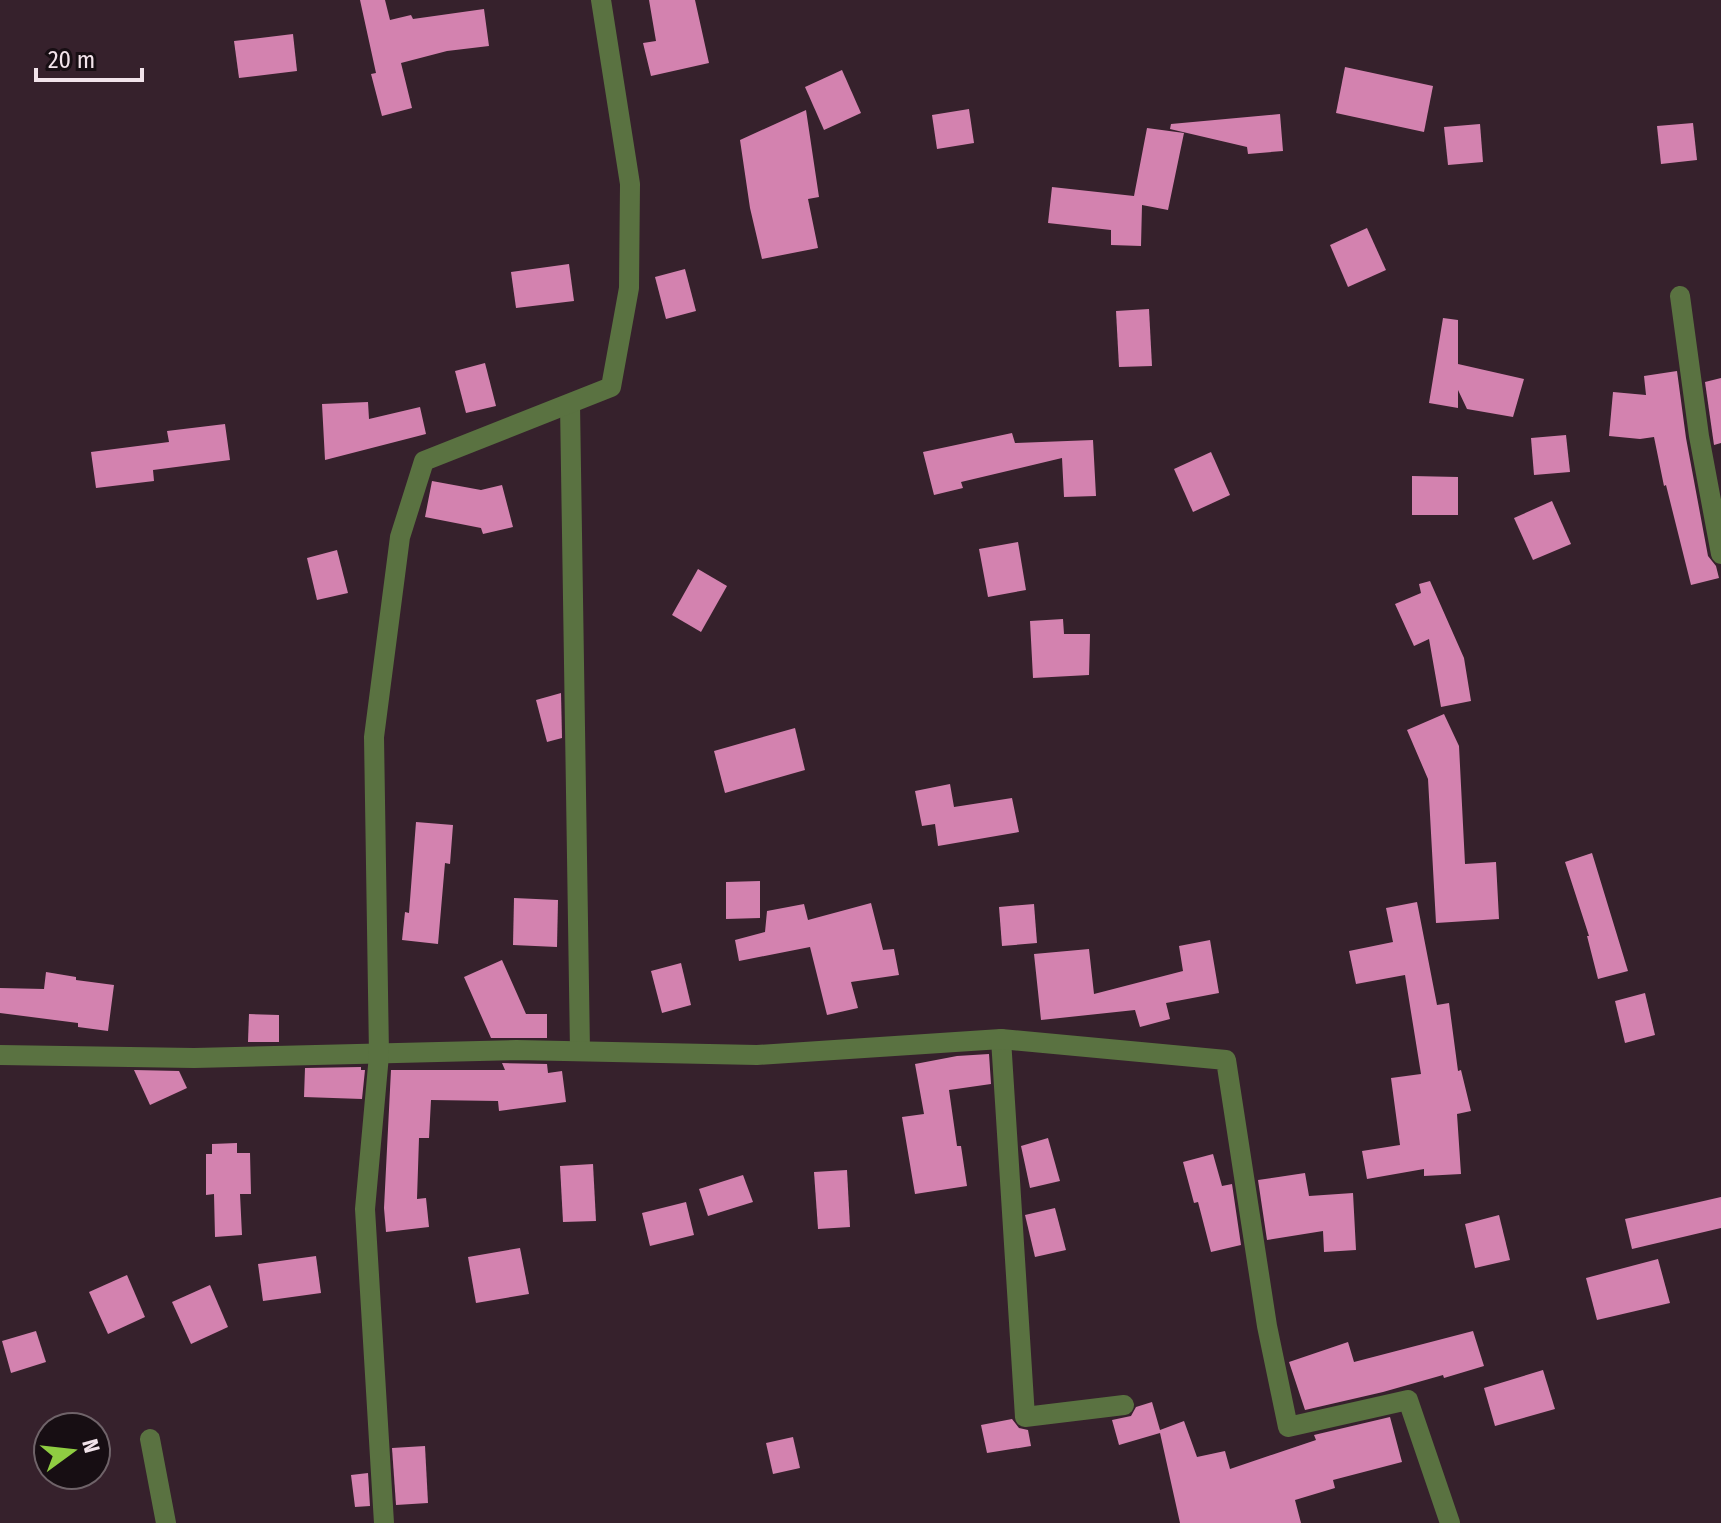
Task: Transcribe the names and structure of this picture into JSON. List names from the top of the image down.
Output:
{
  "scale_bar": "20 m",
  "north": "right"
}
